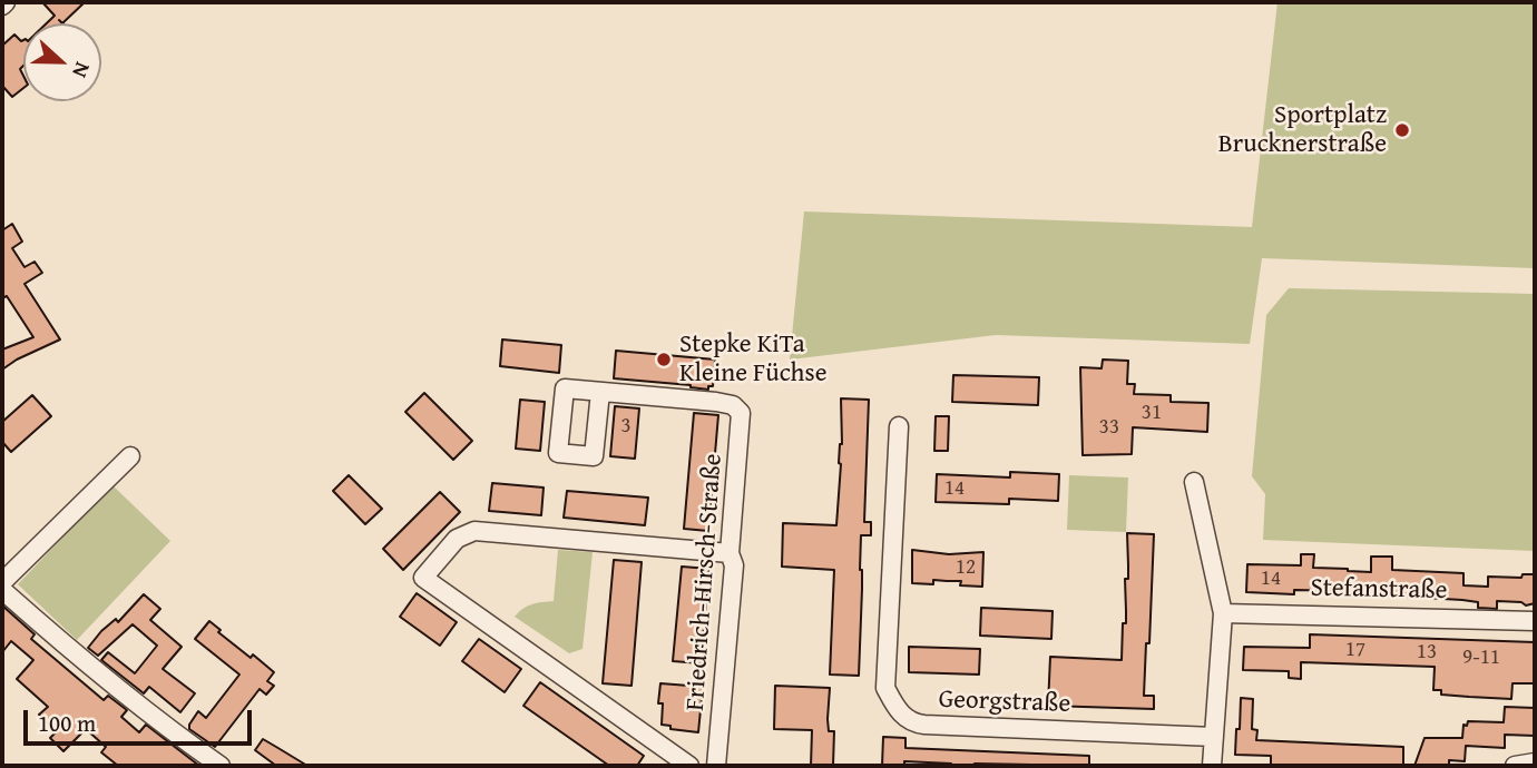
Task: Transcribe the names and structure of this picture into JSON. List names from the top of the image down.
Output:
{
  "streets": {
    "street": ["Friedrich-Hirsch-Straße", "Stefanstraße", "Georgstraße"]
  },
  "places": ["Sportplatz Brucknerstraße", "Stepke KiTa Kleine Füchse"],
  "house_numbers": [
    "31",
    "3",
    "33",
    "14",
    "12",
    "14",
    "17",
    "13",
    "9-11"
  ],
  "scale_bar": "100 m",
  "north": "right"
}
